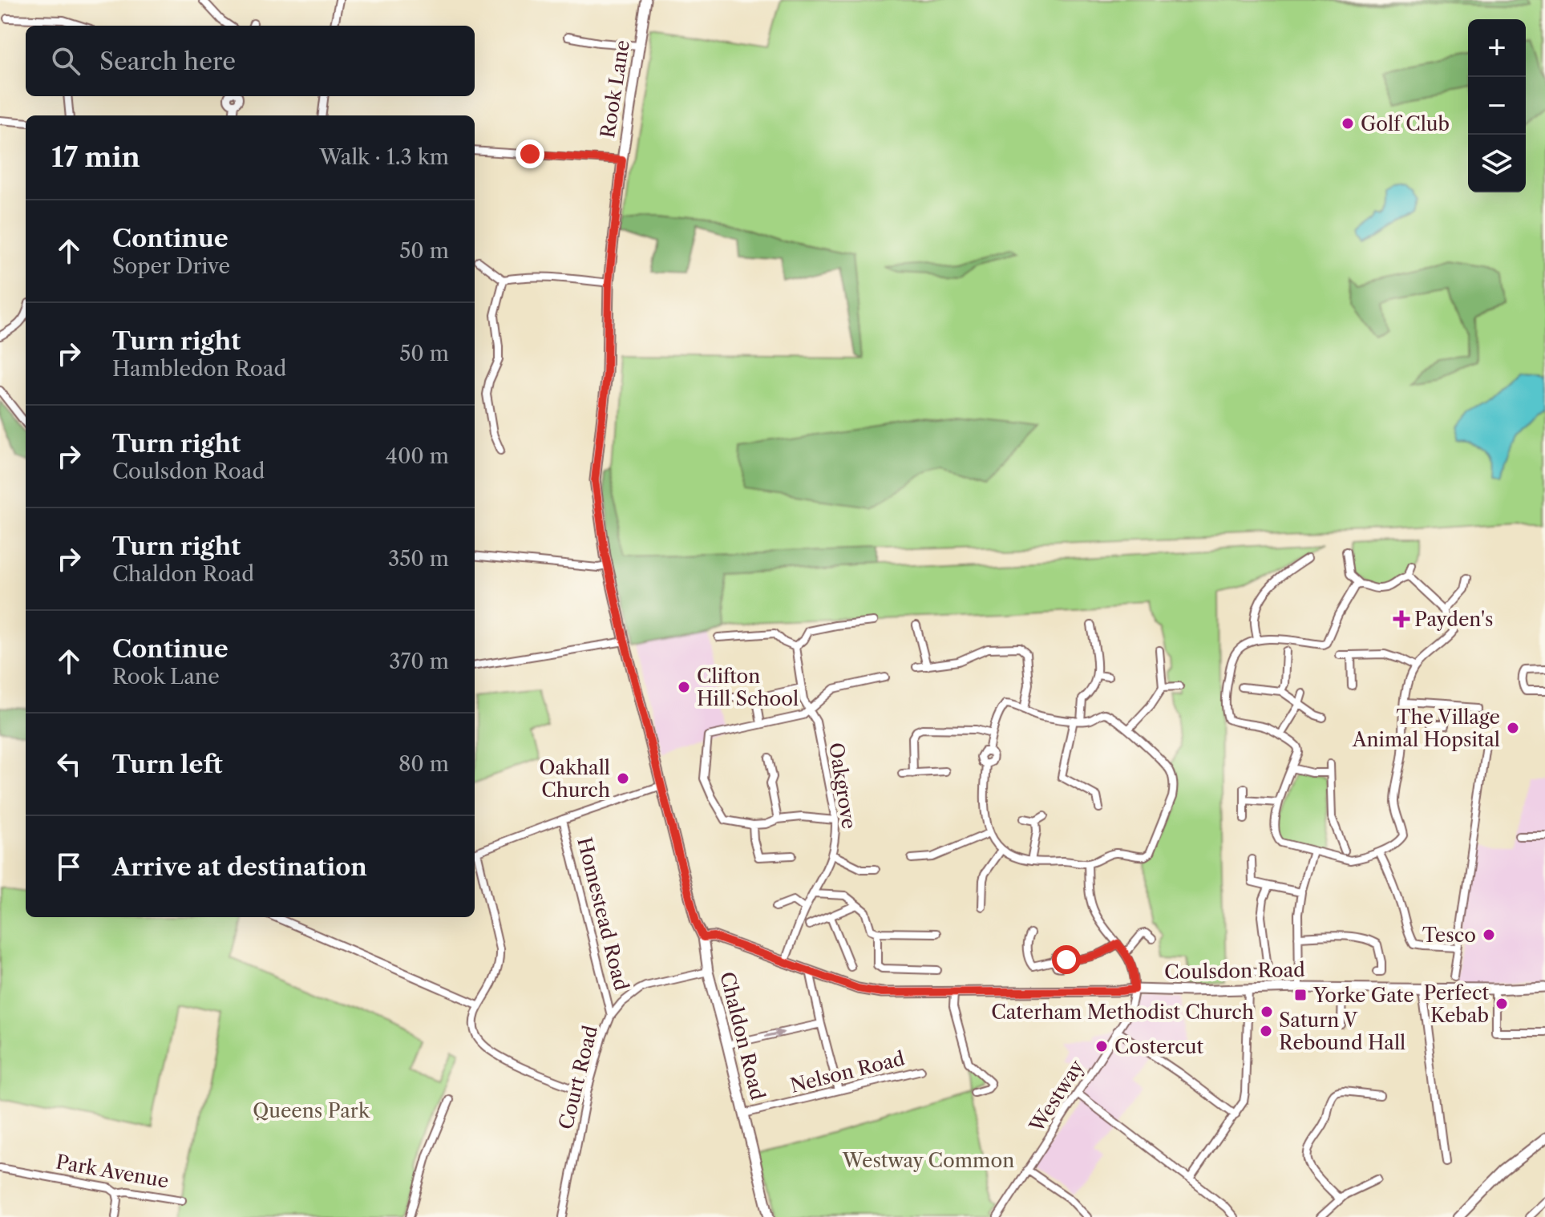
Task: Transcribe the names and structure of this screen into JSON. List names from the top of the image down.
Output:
{
  "streets": {
    "main road": ["Rook Lane", "Coulsdon Road", "Chaldon Road"],
    "street": [
      "Oakgrove",
      "Homestead Road",
      "Nelson Road",
      "Court Road",
      "Westway",
      "Park Avenue"
    ]
  },
  "crossings": [
    ["Rook Lane", "Chaldon Road"],
    ["Oakgrove", "Coulsdon Road"],
    ["Homestead Road", "Court Road"],
    ["Coulsdon Road", "Chaldon Road"],
    ["Coulsdon Road", "Westway"],
    ["Chaldon Road", "Nelson Road"],
    ["Chaldon Road", "Court Road"]
  ],
  "parks": ["Queens Park", "Westway Common"],
  "places": {
    "other": [
      "Golf Club",
      "Clifton Hill School",
      "The Village Animal Hopsital",
      "Oakhall Church",
      "Tesco",
      "Perfect Kebab",
      "Caterham Methodist Church",
      "Saturn V Rebound Hall",
      "Costercut"
    ],
    "health": ["Payden's"],
    "transit": ["Yorke Gate"]
  },
  "page": {
    "map_buttons": ["+", "−"],
    "search": "Search here",
    "heading": ["17 min", "Walk · 1.3 km"],
    "list": [
      ["Continue", "Soper Drive", "50 m"],
      ["Turn right", "Hambledon Road", "50 m"],
      ["Turn right", "Coulsdon Road", "400 m"],
      ["Turn right", "Chaldon Road", "350 m"],
      ["Continue", "Rook Lane", "370 m"],
      ["Turn left", "80 m"],
      "Arrive at destination"
    ]
  }
}
